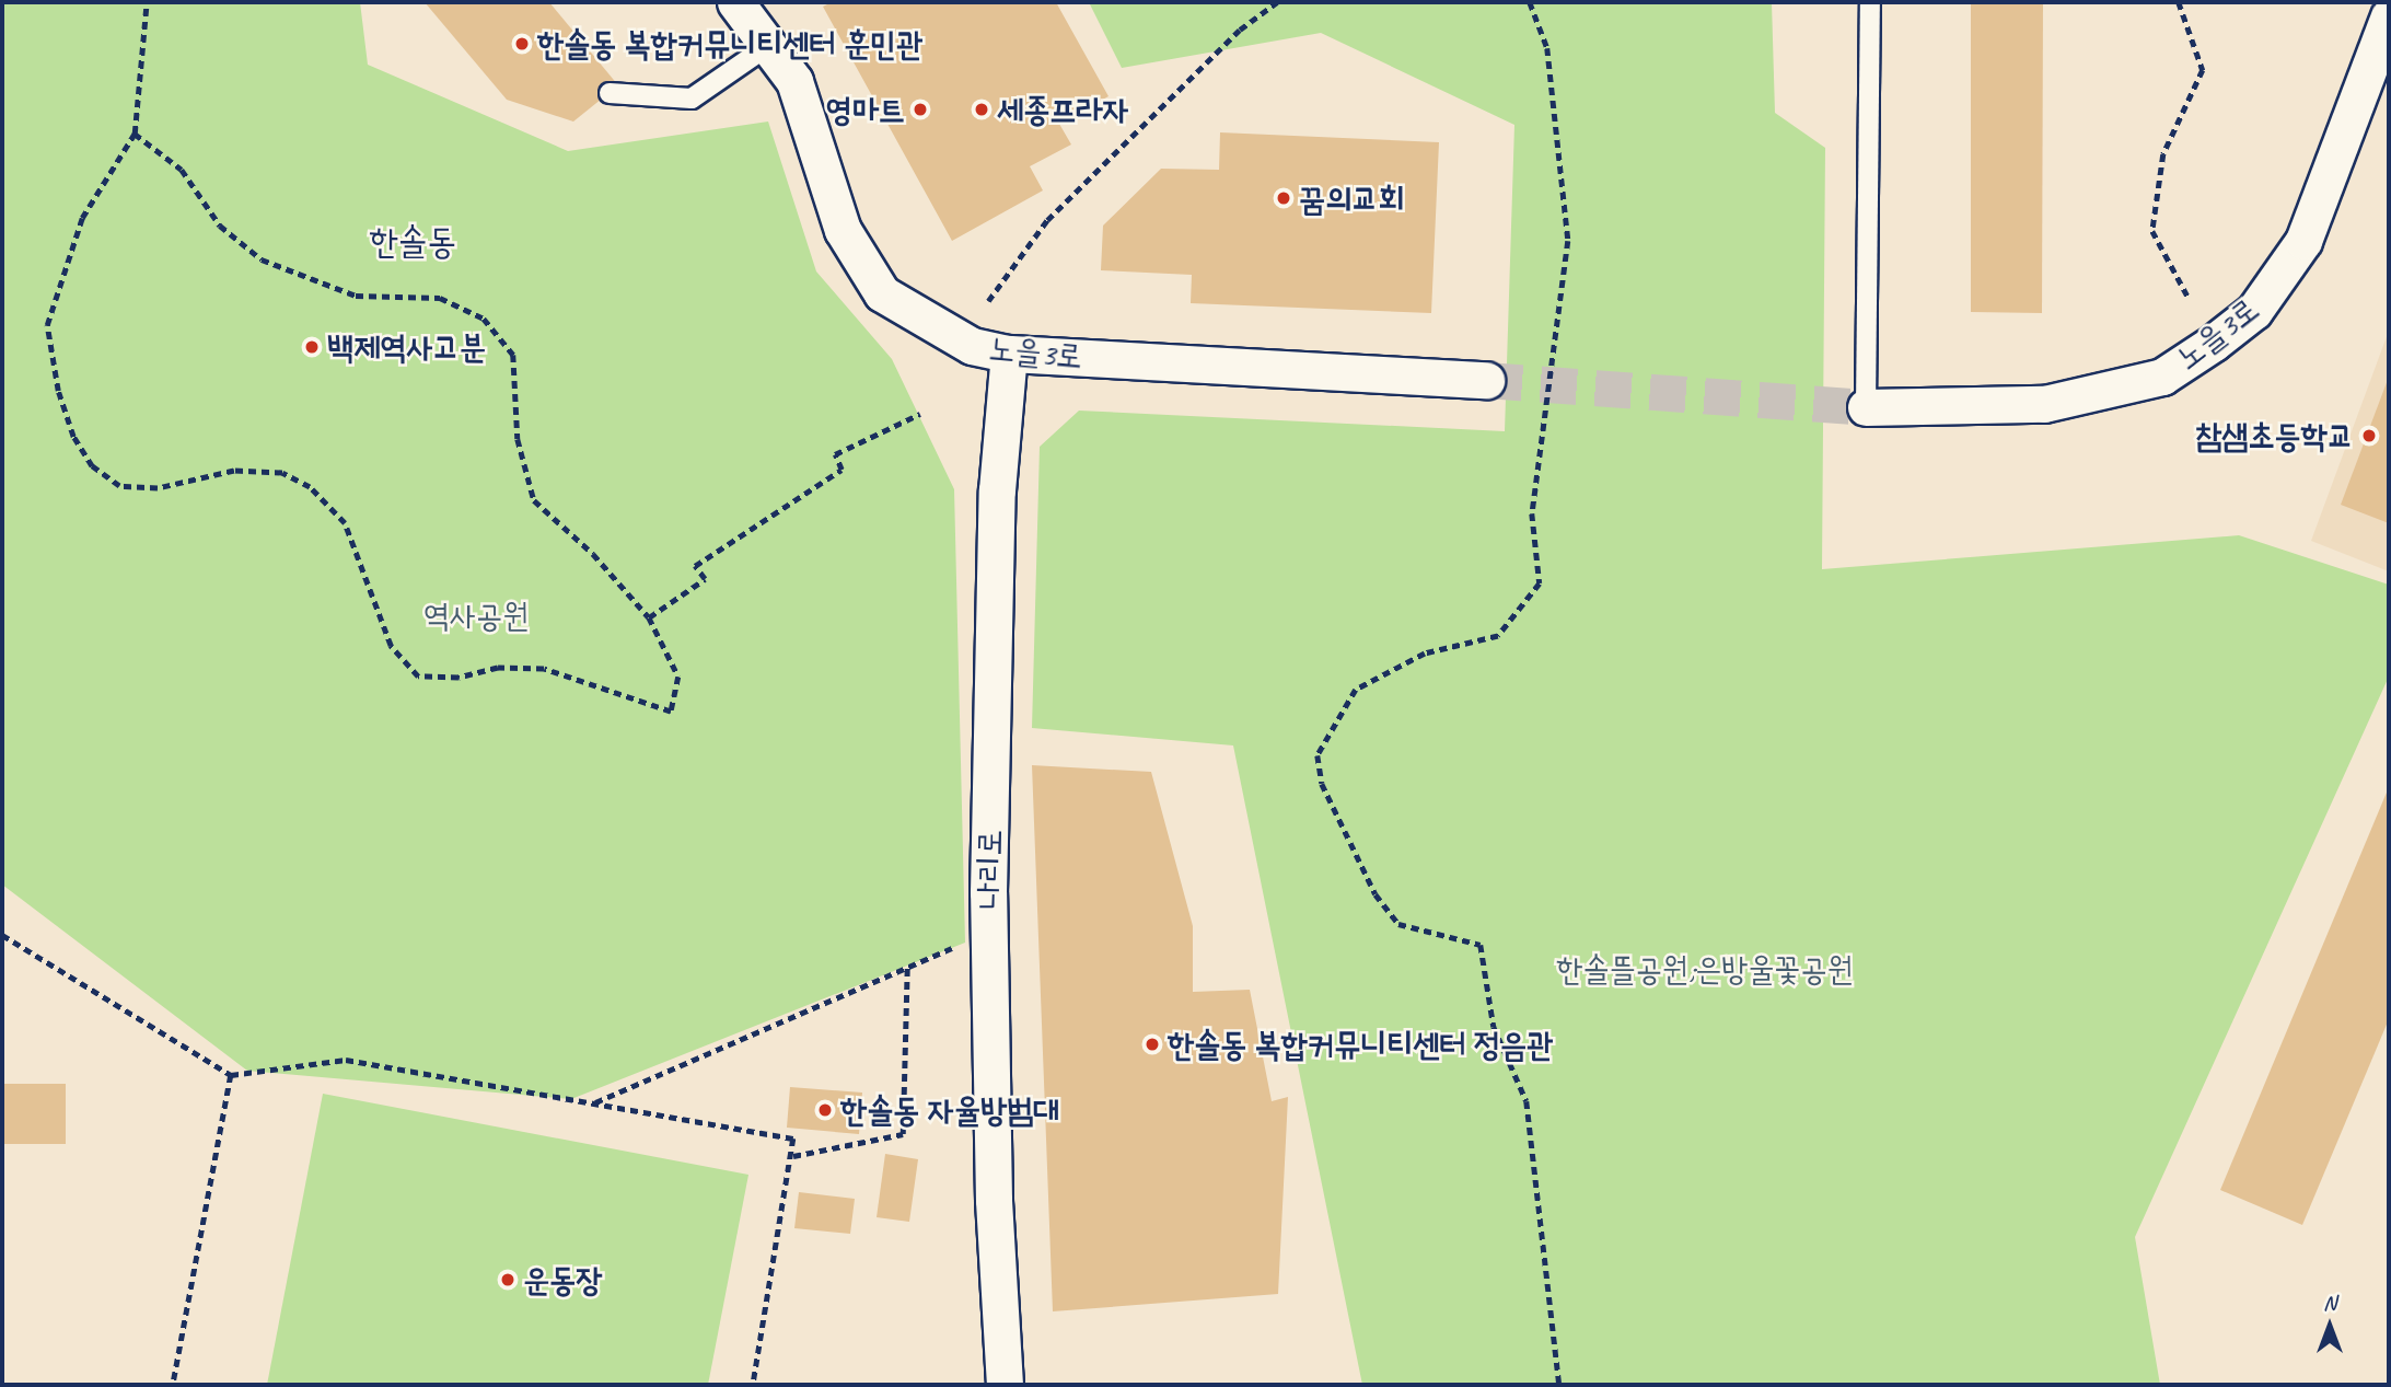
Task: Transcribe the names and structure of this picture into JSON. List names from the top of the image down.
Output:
{
  "streets": {
    "street": ["노을3로", "나리로"]
  },
  "crossings": [
    ["노을3로", "나리로"]
  ],
  "districts": ["한솔동"],
  "parks": ["역사공원", "한솔뜰공원;은방울꽃공원"],
  "places": [
    "한솔동 복합커뮤니티센터 훈민관",
    "영마트",
    "세종프라자",
    "꿈의교회",
    "백제역사고분",
    "참샘초등학교",
    "한솔동 복합커뮤니티센터 정음관",
    "한솔동 자율방범대",
    "운동장"
  ],
  "north": "top"
}
